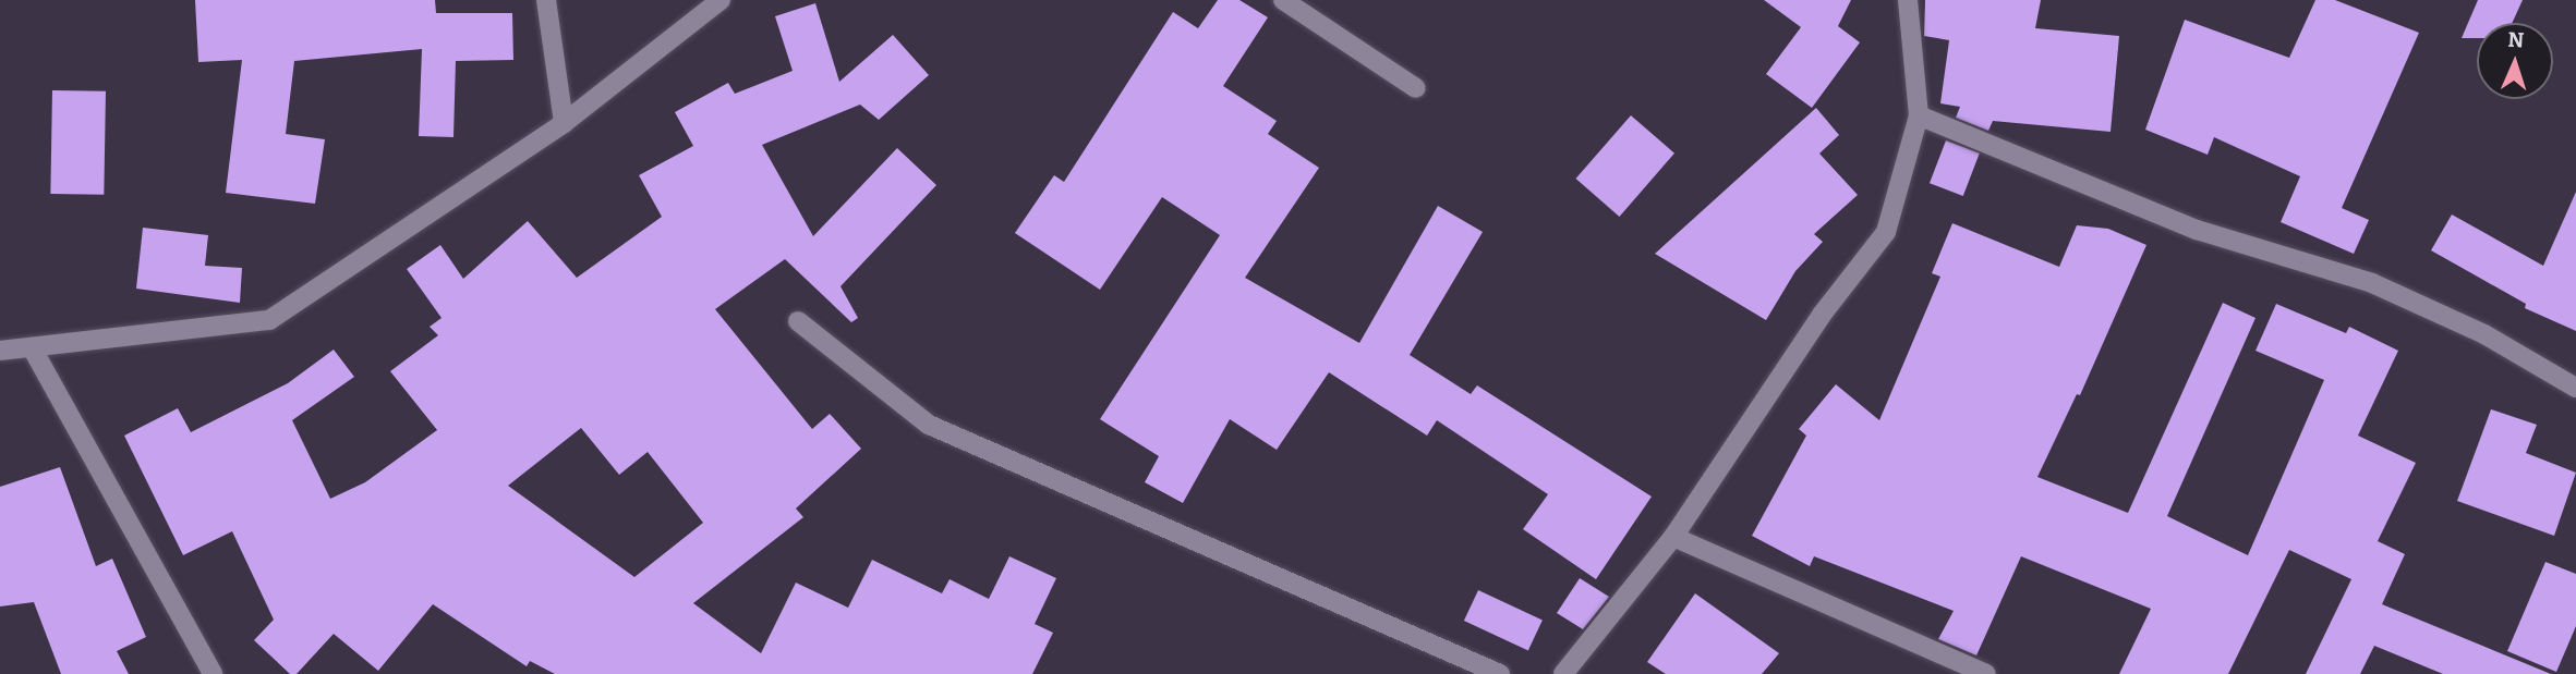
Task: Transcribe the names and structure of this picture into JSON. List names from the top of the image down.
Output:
{
  "north": "top"
}
